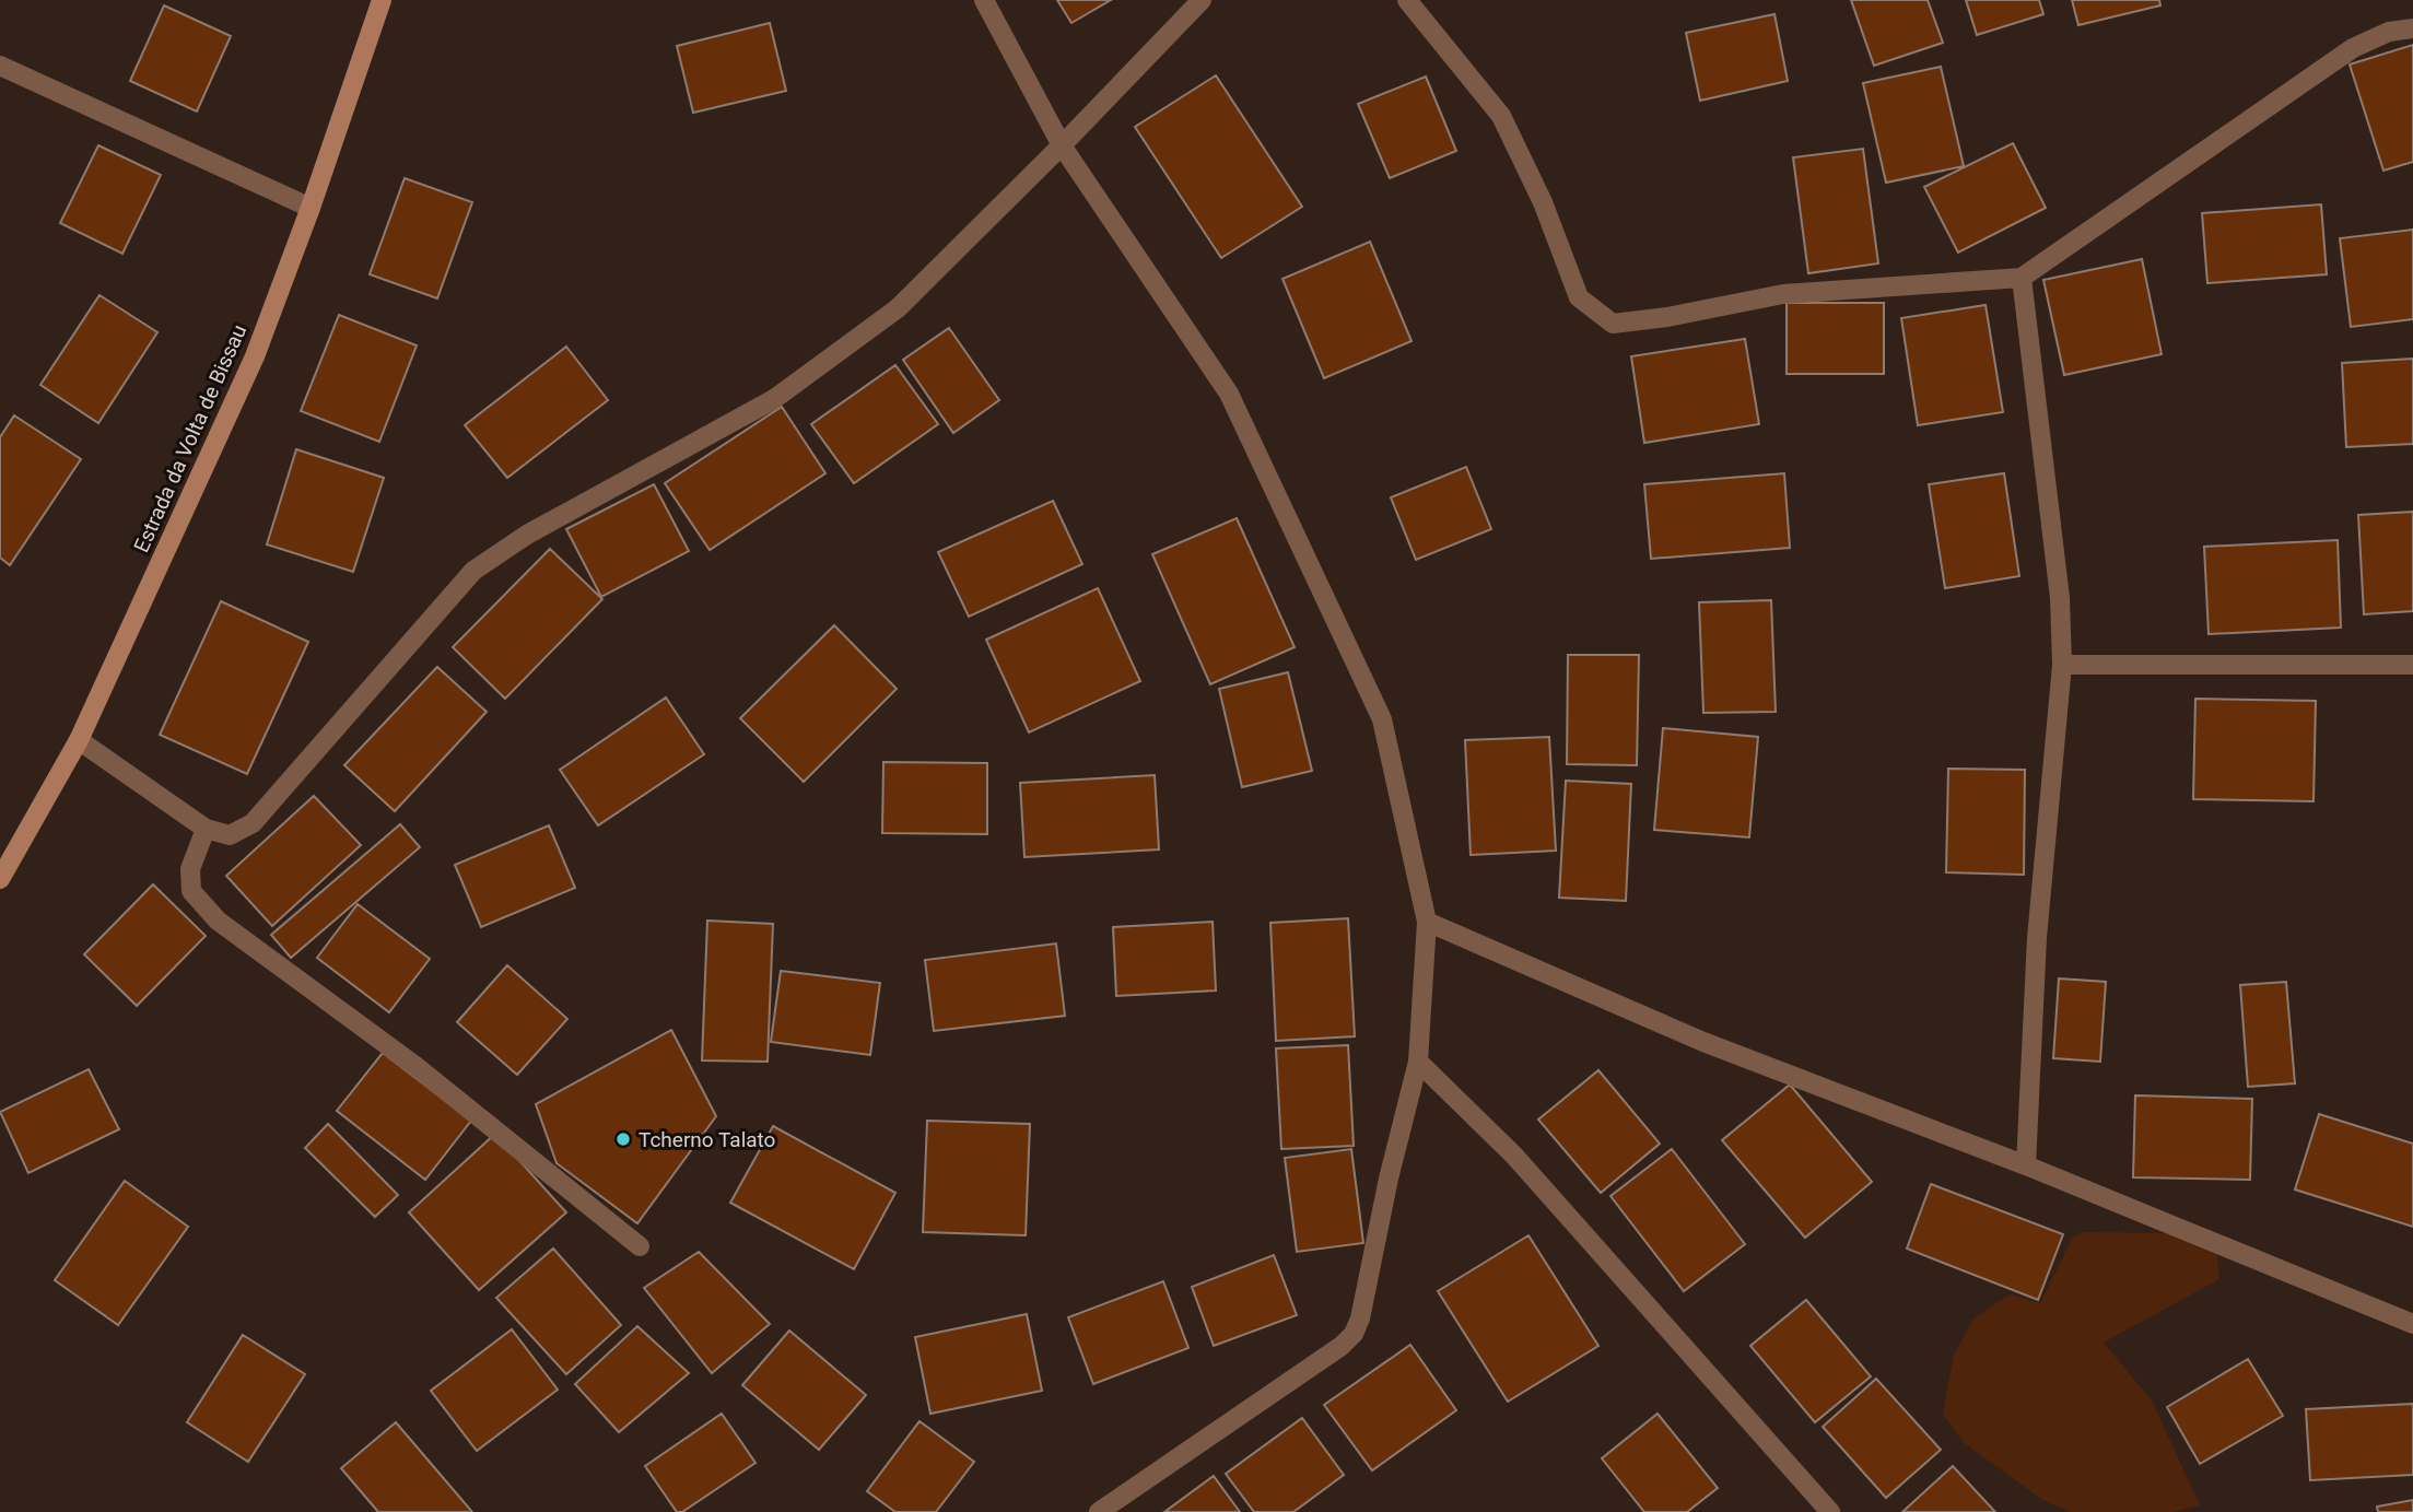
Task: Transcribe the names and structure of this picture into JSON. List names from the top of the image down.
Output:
{
  "streets": {
    "main road": ["Estrada da Volta de Bissau"]
  },
  "places": ["Tcherno Talato"]
}
